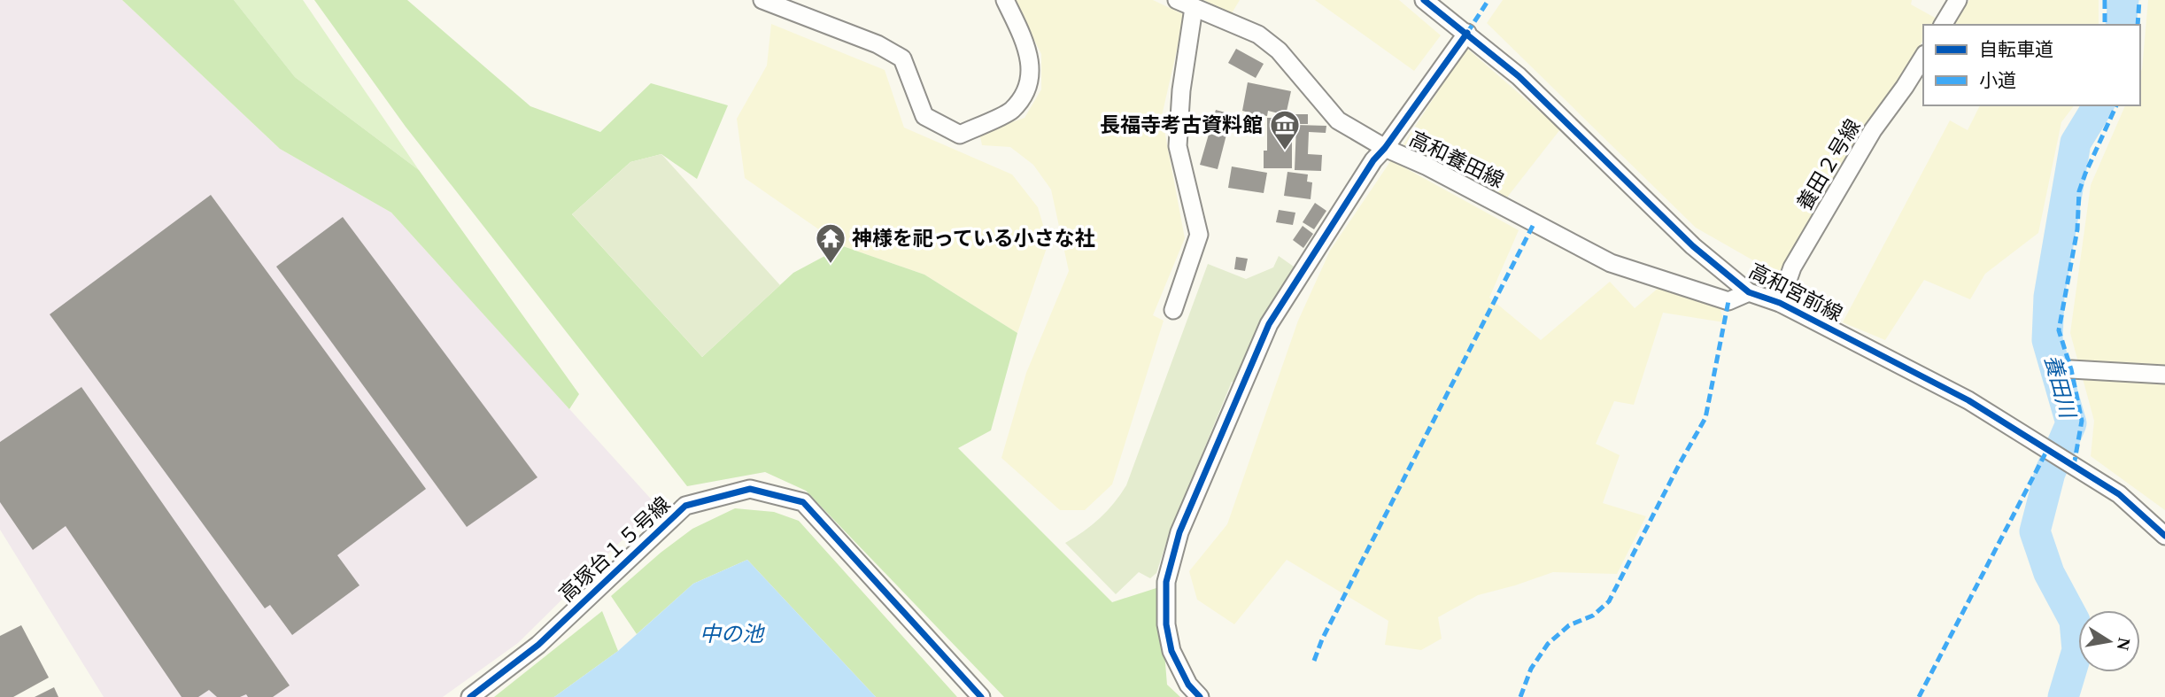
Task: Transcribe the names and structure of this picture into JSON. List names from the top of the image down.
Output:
{
  "streets": {
    "street": [
      "高和養田線",
      "養田２号線",
      "高和宮前線",
      "高塚台１５号線"
    ]
  },
  "crossings": [
    ["高和養田線", "高和宮前線"],
    ["養田２号線", "高和宮前線"]
  ],
  "water": ["養田川", "中の池"],
  "places": {
    "museum": ["長福寺考古資料館"],
    "temple": ["神様を祀っている小さな社"]
  },
  "legend": ["自転車道", "小道"],
  "north": "right"
}
